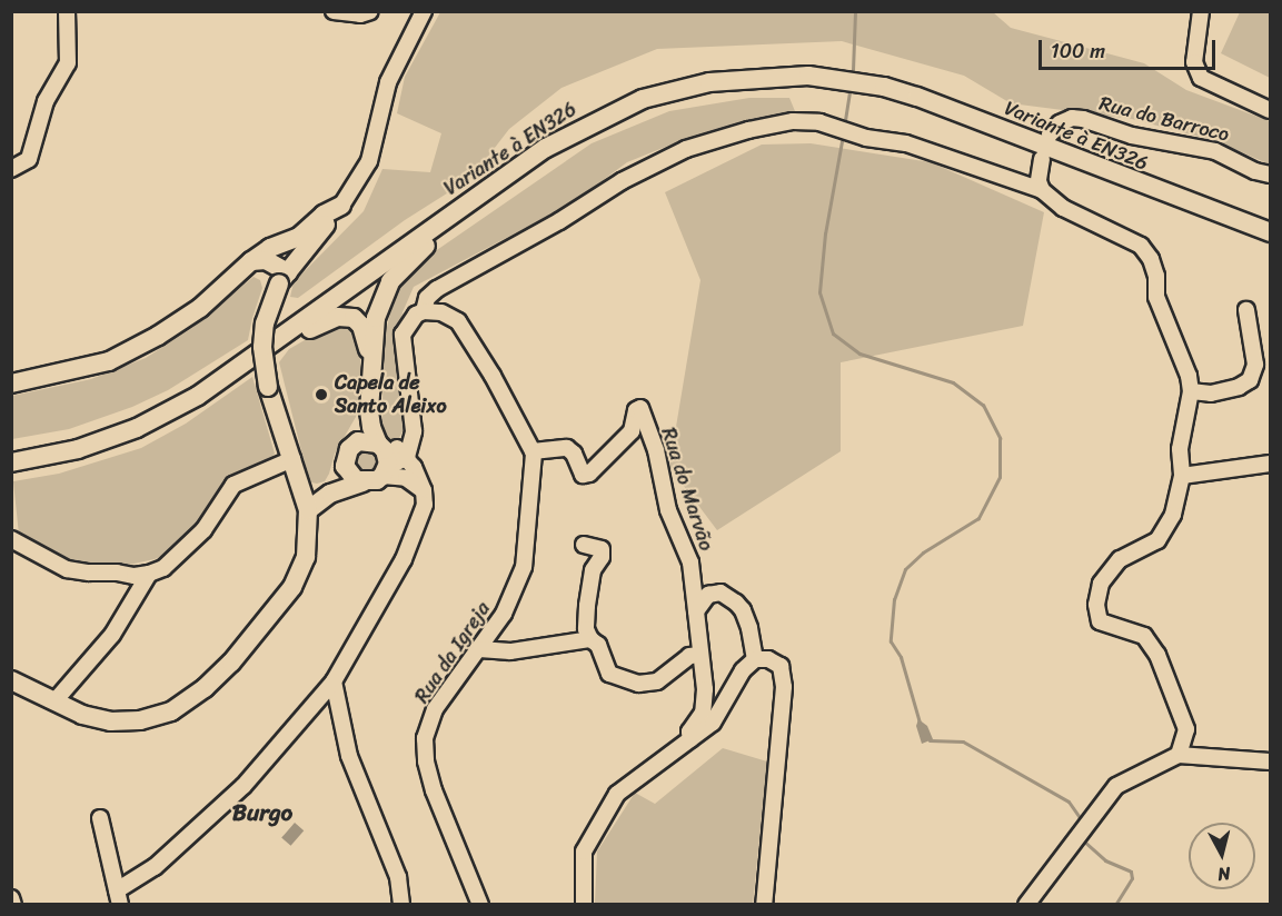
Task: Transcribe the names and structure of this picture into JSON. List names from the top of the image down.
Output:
{
  "streets": {
    "main road": ["Variante à EN326"],
    "street": ["Rua do Barroco", "Rua do Marvão", "Rua da Igreja"]
  },
  "crossings": [
    ["Rua do Marvão", "Rua da Igreja"]
  ],
  "districts": ["Burgo"],
  "places": ["Capela de Santo Aleixo"],
  "scale_bar": "100 m",
  "north": "bottom"
}
